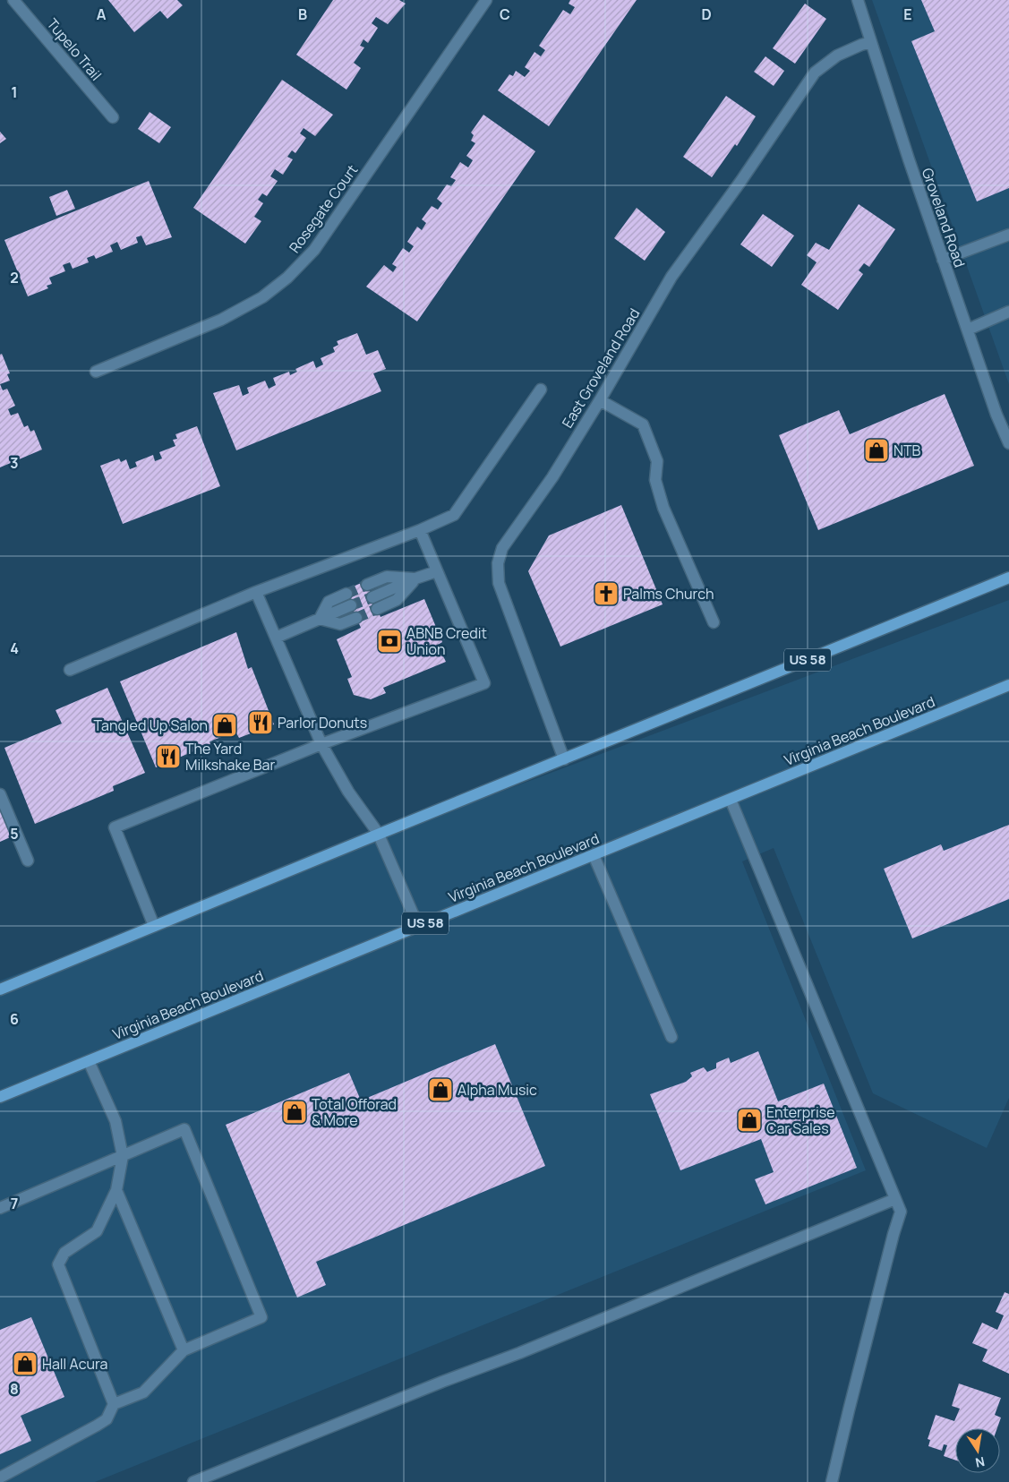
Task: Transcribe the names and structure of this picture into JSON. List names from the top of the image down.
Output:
{
  "streets": {
    "main road": ["US 58", "Virginia Beach Boulevard"],
    "street": [
      "Tupelo Trail",
      "Rosegate Court",
      "Groveland Road",
      "East Groveland Road"
    ]
  },
  "crossings": [
    ["Groveland Road", "East Groveland Road"],
    ["East Groveland Road", "US 58"]
  ],
  "places": {
    "shop": [
      "NTB",
      "Tangled Up Salon",
      "Alpha Music",
      "Total Offorad & More",
      "Enterprise Car Sales",
      "Hall Acura"
    ],
    "church": ["Palms Church"],
    "bank": ["ABNB Credit Union"],
    "restaurant": ["Parlor Donuts", "The Yard Milkshake Bar"]
  },
  "north": "bottom",
  "grid": {
    "columns": [
      "A",
      "B",
      "C",
      "D",
      "E"
    ],
    "rows": [
      "1",
      "2",
      "3",
      "4",
      "5",
      "6",
      "7",
      "8"
    ]
  }
}
